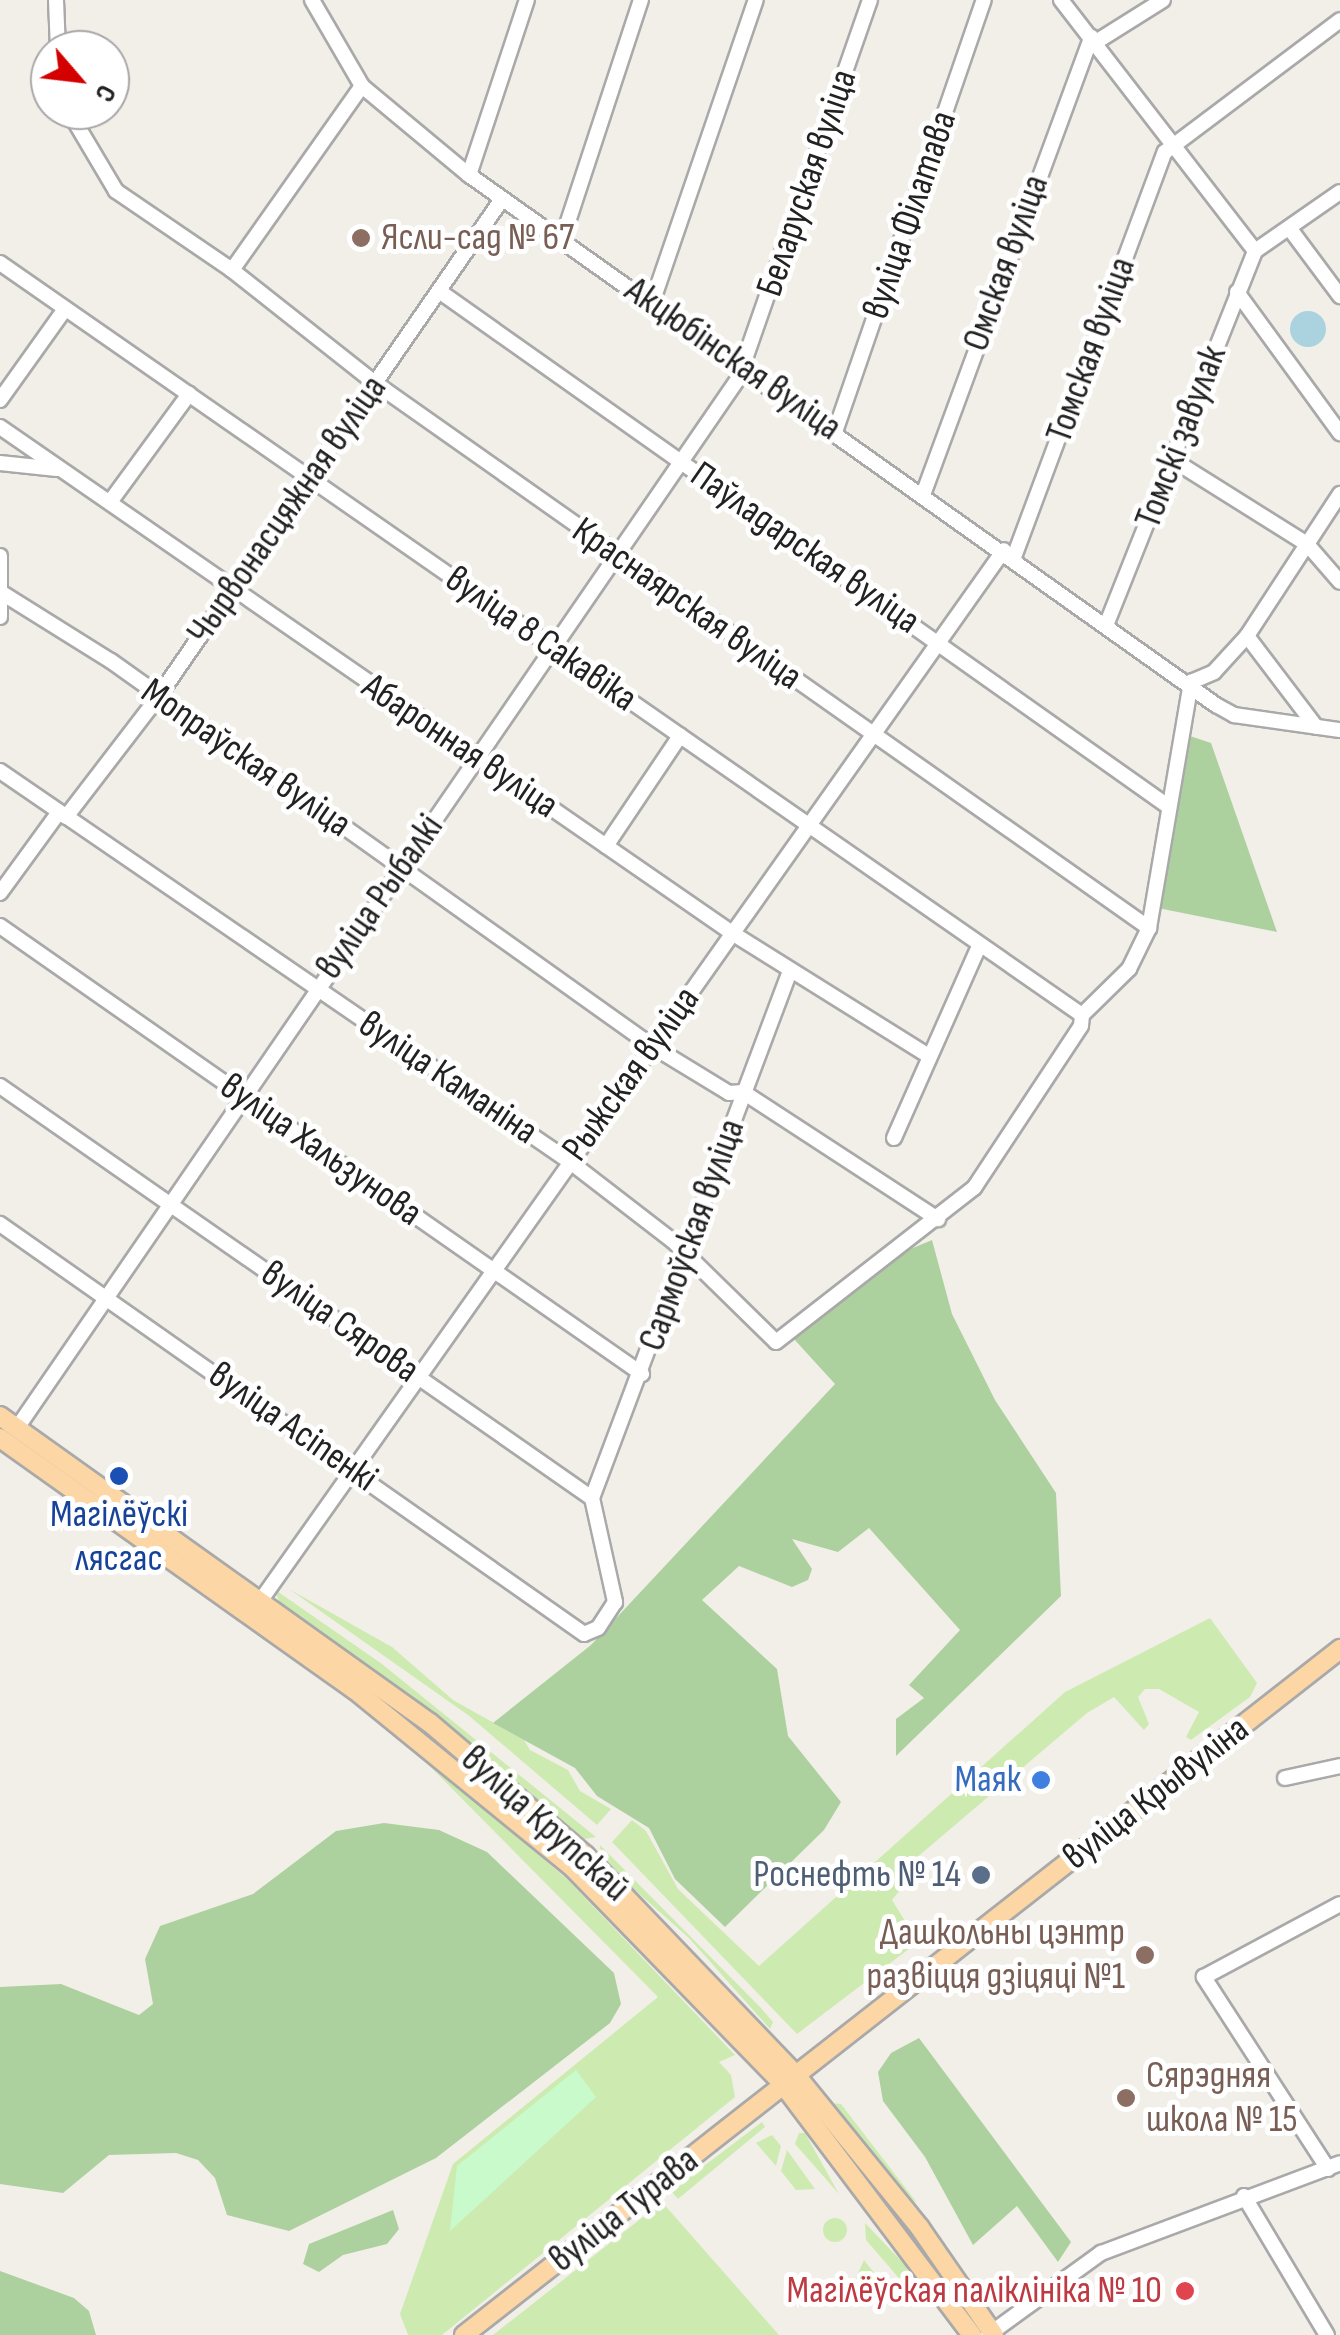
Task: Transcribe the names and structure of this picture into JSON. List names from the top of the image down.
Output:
{
  "streets": {
    "main road": ["вуліца Крывуліна", "вуліца Крупскай", "вуліца Турава"],
    "street": [
      "Беларуская вуліца",
      "вуліца Філатава",
      "Омская вуліца",
      "Томская вуліца",
      "Акцюбінская вуліца",
      "Томскі завулак",
      "Чырвонасцяжная вуліца",
      "Паўладарская вуліца",
      "Краснаярская вуліца",
      "вуліца 8 Сакавіка",
      "Абаронная вуліца",
      "Мопраўская вуліца",
      "вуліца Рыбалкі",
      "Рыжская вуліца",
      "вуліца Каманіна",
      "вуліца Хальзунова",
      "Сармоўская вуліца",
      "вуліца Сярова",
      "вуліца Асіпенкі"
    ]
  },
  "crossings": [
    ["Беларуская вуліца", "Акцюбінская вуліца"],
    ["Беларуская вуліца", "вуліца Рыбалкі"],
    ["вуліца Філатава", "Акцюбінская вуліца"],
    ["Омская вуліца", "Акцюбінская вуліца"],
    ["Томская вуліца", "Акцюбінская вуліца"],
    ["Томская вуліца", "Рыжская вуліца"],
    ["Акцюбінская вуліца", "Томскі завулак"],
    ["Акцюбінская вуліца", "Чырвонасцяжная вуліца"],
    ["Акцюбінская вуліца", "вуліца Рыбалкі"],
    ["Акцюбінская вуліца", "Рыжская вуліца"],
    ["Чырвонасцяжная вуліца", "Паўладарская вуліца"],
    ["Чырвонасцяжная вуліца", "Краснаярская вуліца"],
    ["Чырвонасцяжная вуліца", "вуліца 8 Сакавіка"],
    ["Чырвонасцяжная вуліца", "Абаронная вуліца"],
    ["Чырвонасцяжная вуліца", "Мопраўская вуліца"],
    ["Чырвонасцяжная вуліца", "вуліца Каманіна"],
    ["Паўладарская вуліца", "вуліца Рыбалкі"],
    ["Паўладарская вуліца", "Рыжская вуліца"],
    ["Краснаярская вуліца", "вуліца Рыбалкі"],
    ["Краснаярская вуліца", "Рыжская вуліца"],
    ["вуліца 8 Сакавіка", "вуліца Рыбалкі"],
    ["вуліца 8 Сакавіка", "Рыжская вуліца"],
    ["Абаронная вуліца", "вуліца Рыбалкі"],
    ["Абаронная вуліца", "Рыжская вуліца"],
    ["Абаронная вуліца", "Сармоўская вуліца"],
    ["Мопраўская вуліца", "вуліца Рыбалкі"],
    ["Мопраўская вуліца", "Рыжская вуліца"],
    ["Мопраўская вуліца", "вуліца Каманіна"],
    ["Мопраўская вуліца", "Сармоўская вуліца"],
    ["вуліца Рыбалкі", "вуліца Каманіна"],
    ["вуліца Рыбалкі", "вуліца Хальзунова"],
    ["вуліца Рыбалкі", "вуліца Сярова"],
    ["вуліца Рыбалкі", "вуліца Асіпенкі"],
    ["вуліца Рыбалкі", "вуліца Крупскай"],
    ["Рыжская вуліца", "вуліца Каманіна"],
    ["Рыжская вуліца", "вуліца Хальзунова"],
    ["Рыжская вуліца", "вуліца Сярова"],
    ["Рыжская вуліца", "вуліца Асіпенкі"],
    ["Рыжская вуліца", "вуліца Крупскай"],
    ["вуліца Каманіна", "Сармоўская вуліца"],
    ["вуліца Хальзунова", "Сармоўская вуліца"],
    ["Сармоўская вуліца", "вуліца Сярова"],
    ["Сармоўская вуліца", "вуліца Асіпенкі"],
    ["вуліца Сярова", "вуліца Асіпенкі"],
    ["вуліца Крывуліна", "вуліца Крупскай"],
    ["вуліца Крывуліна", "вуліца Турава"],
    ["вуліца Крупскай", "вуліца Турава"]
  ],
  "places": [
    "Ясли-сад № 67",
    "Магілёўскі лясгас",
    "Маяк",
    "Роснефть № 14",
    "Дашкольны цэнтр развіцця дзіцяці №1",
    "Сярэдняя школа № 15",
    "Магілёўская паліклініка № 10"
  ],
  "north": "bottom right"
}
